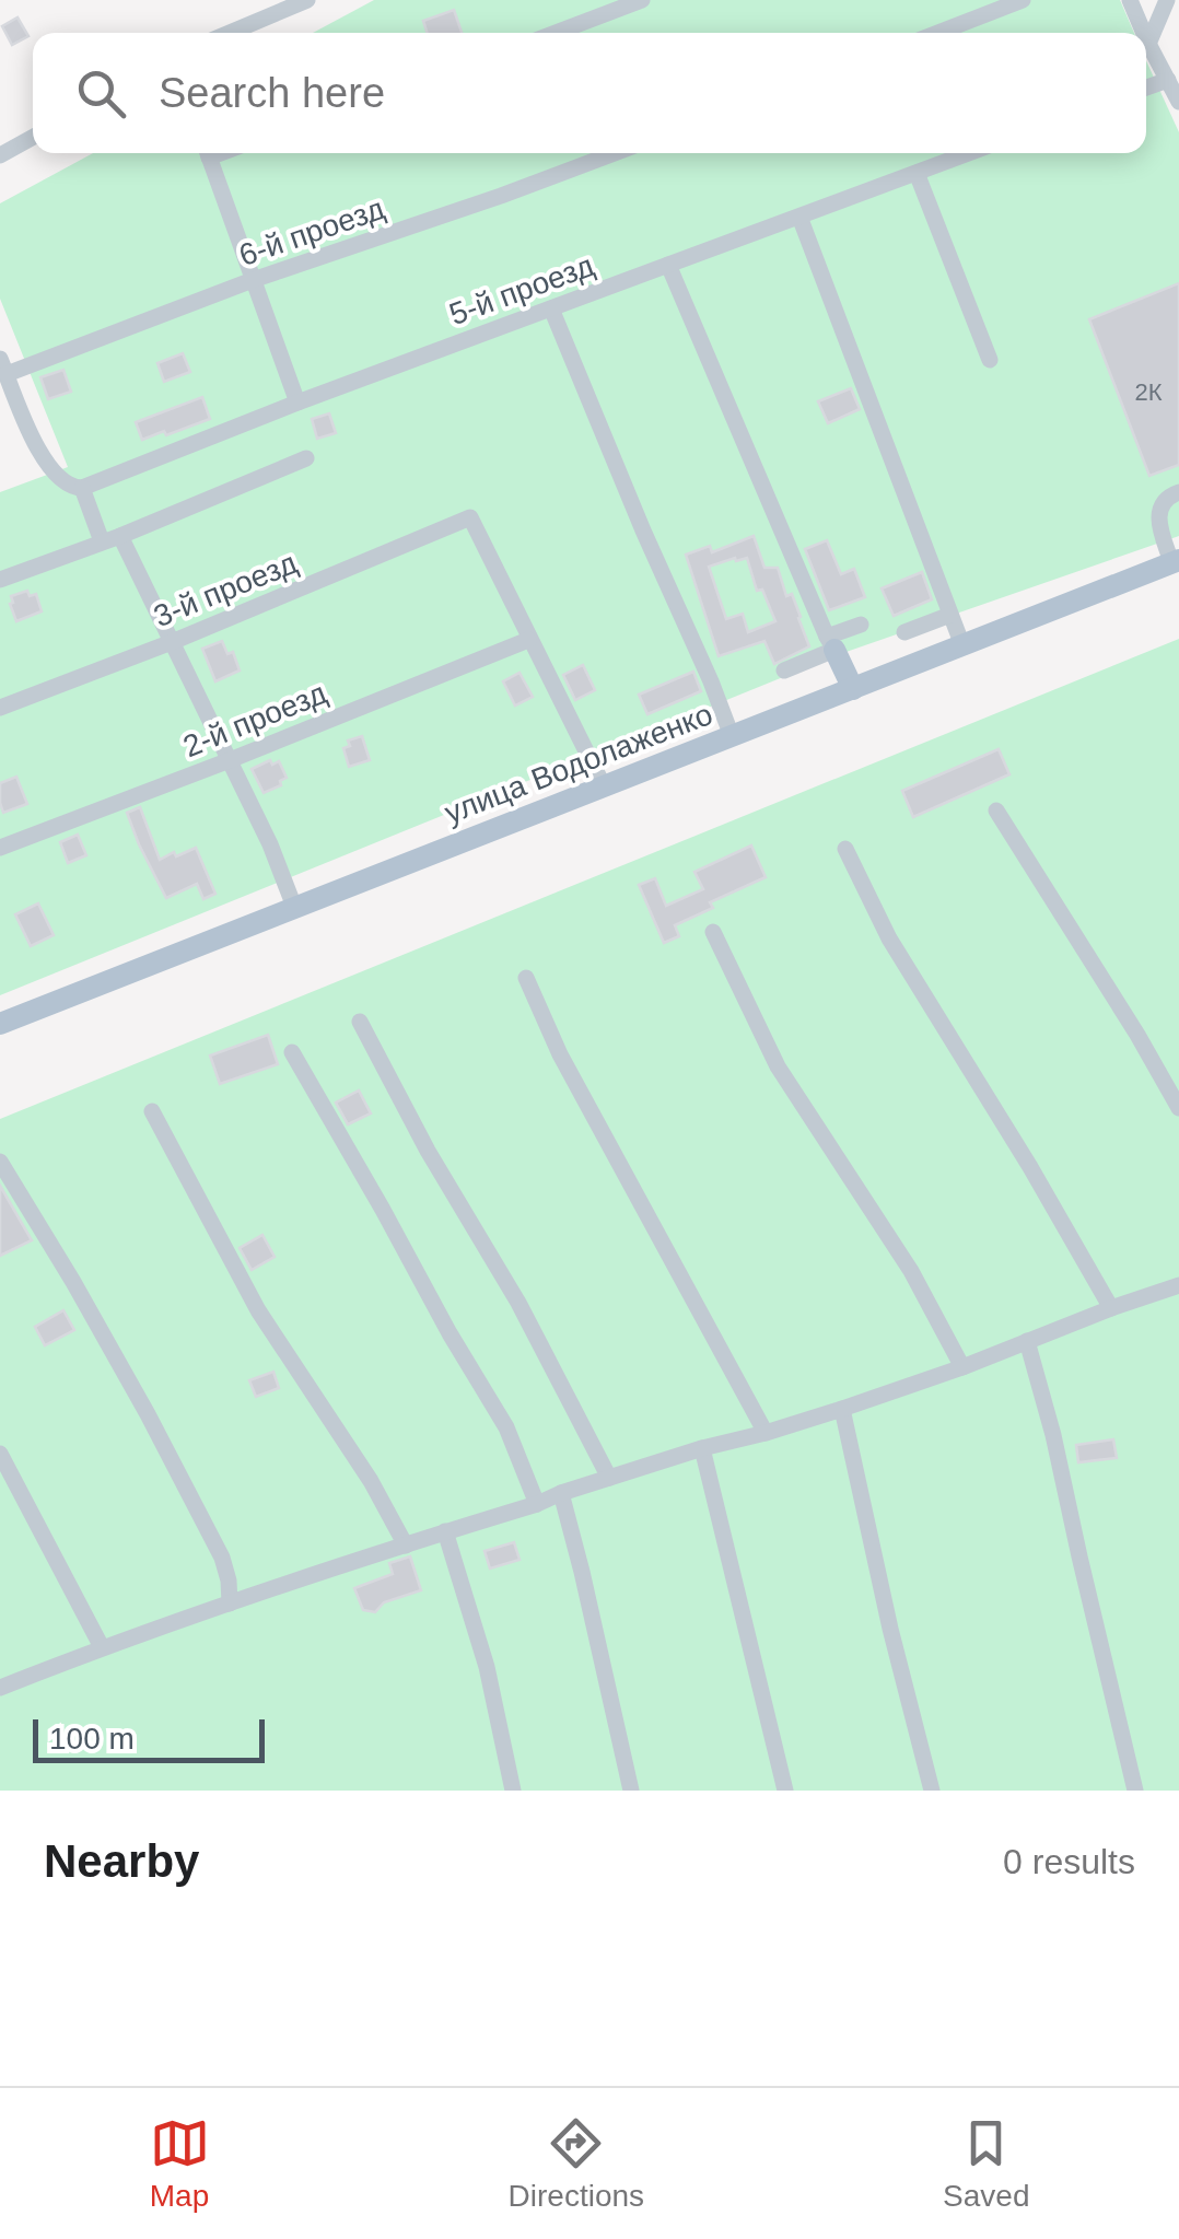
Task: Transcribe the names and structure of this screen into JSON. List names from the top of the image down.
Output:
{
  "streets": {
    "main road": ["улица Водолаженко"],
    "street": [
      "6-й проезд",
      "5-й проезд",
      "3-й проезд",
      "2-й проезд"
    ]
  },
  "crossings": [
    ["3-й проезд", "2-й проезд"]
  ],
  "house_numbers": ["2К"],
  "scale_bar": "100 m",
  "page": {
    "search": "Search here",
    "scale": "100 m",
    "heading": ["Nearby", "0 results"],
    "nav": ["Map", "Directions", "Saved"]
  }
}
